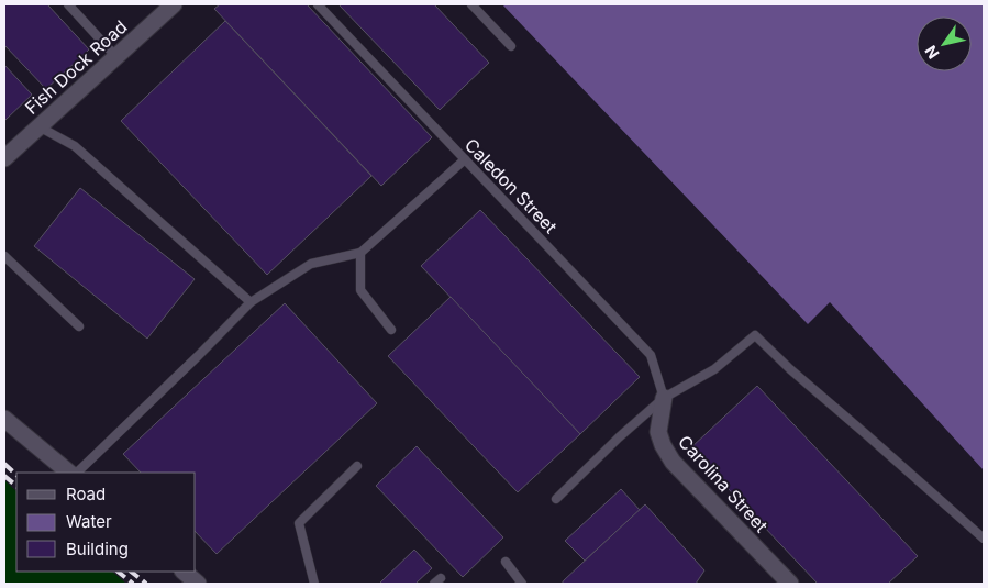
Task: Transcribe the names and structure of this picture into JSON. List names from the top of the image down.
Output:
{
  "streets": {
    "street": ["Fish Dock Road", "Carolina Street"],
    "lane": ["Caledon Street"]
  },
  "crossings": [
    ["Caledon Street", "Carolina Street"]
  ],
  "legend": ["Road", "Water", "Building"],
  "north": "bottom left"
}
